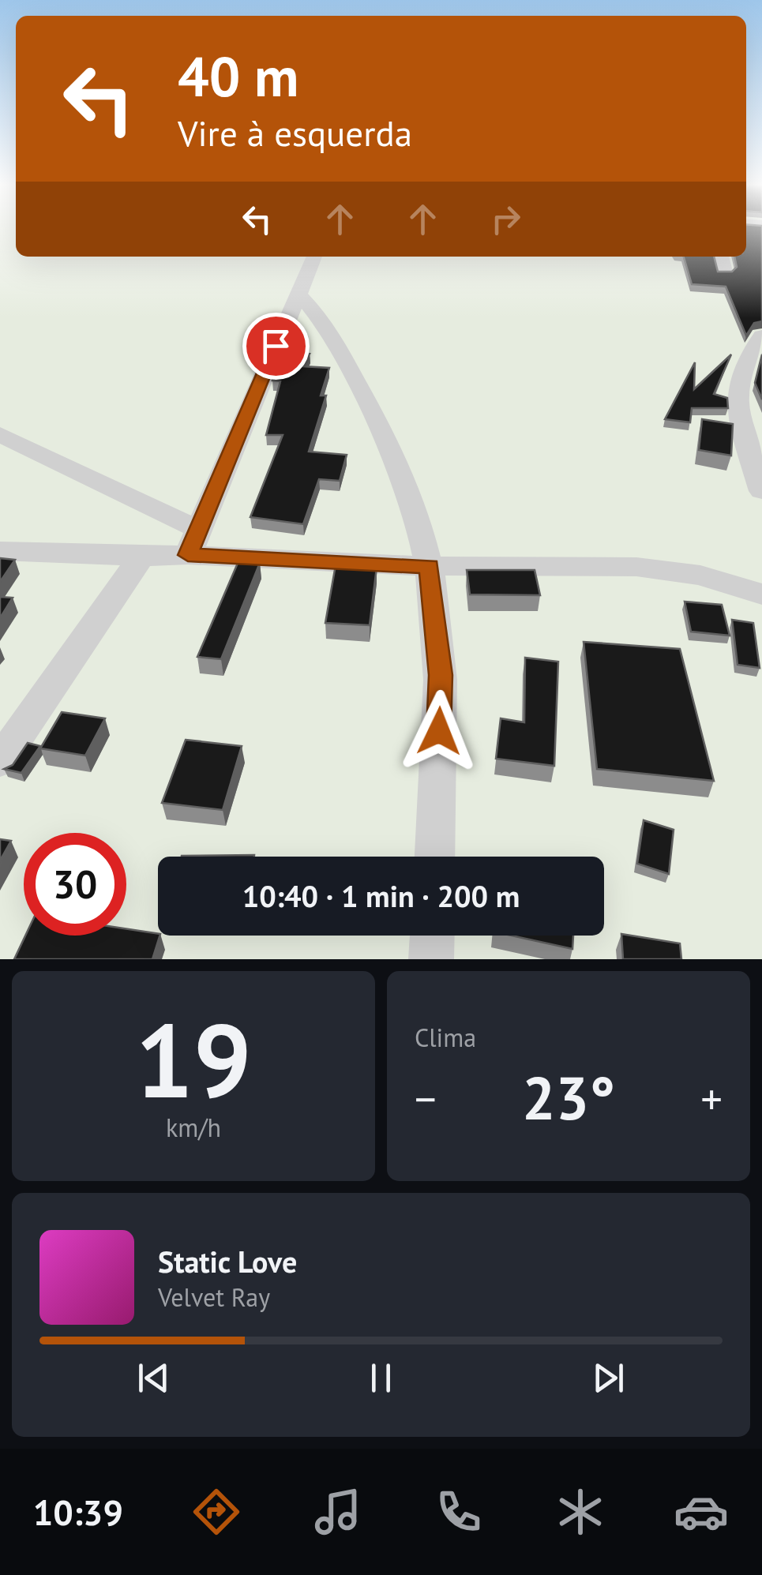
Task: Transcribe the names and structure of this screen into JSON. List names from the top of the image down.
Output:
{
  "page": {
    "turn": ["40 m", "Vire à esquerda"],
    "limit": "30",
    "trip": "10:40 · 1 min · 200 m",
    "tile": [
      ["19", "km/h"],
      "Clima"
    ],
    "heat": ["−", "23°", "+"],
    "song": ["Static Love", "Velvet Ray"],
    "tabs": "10:39"
  }
}
